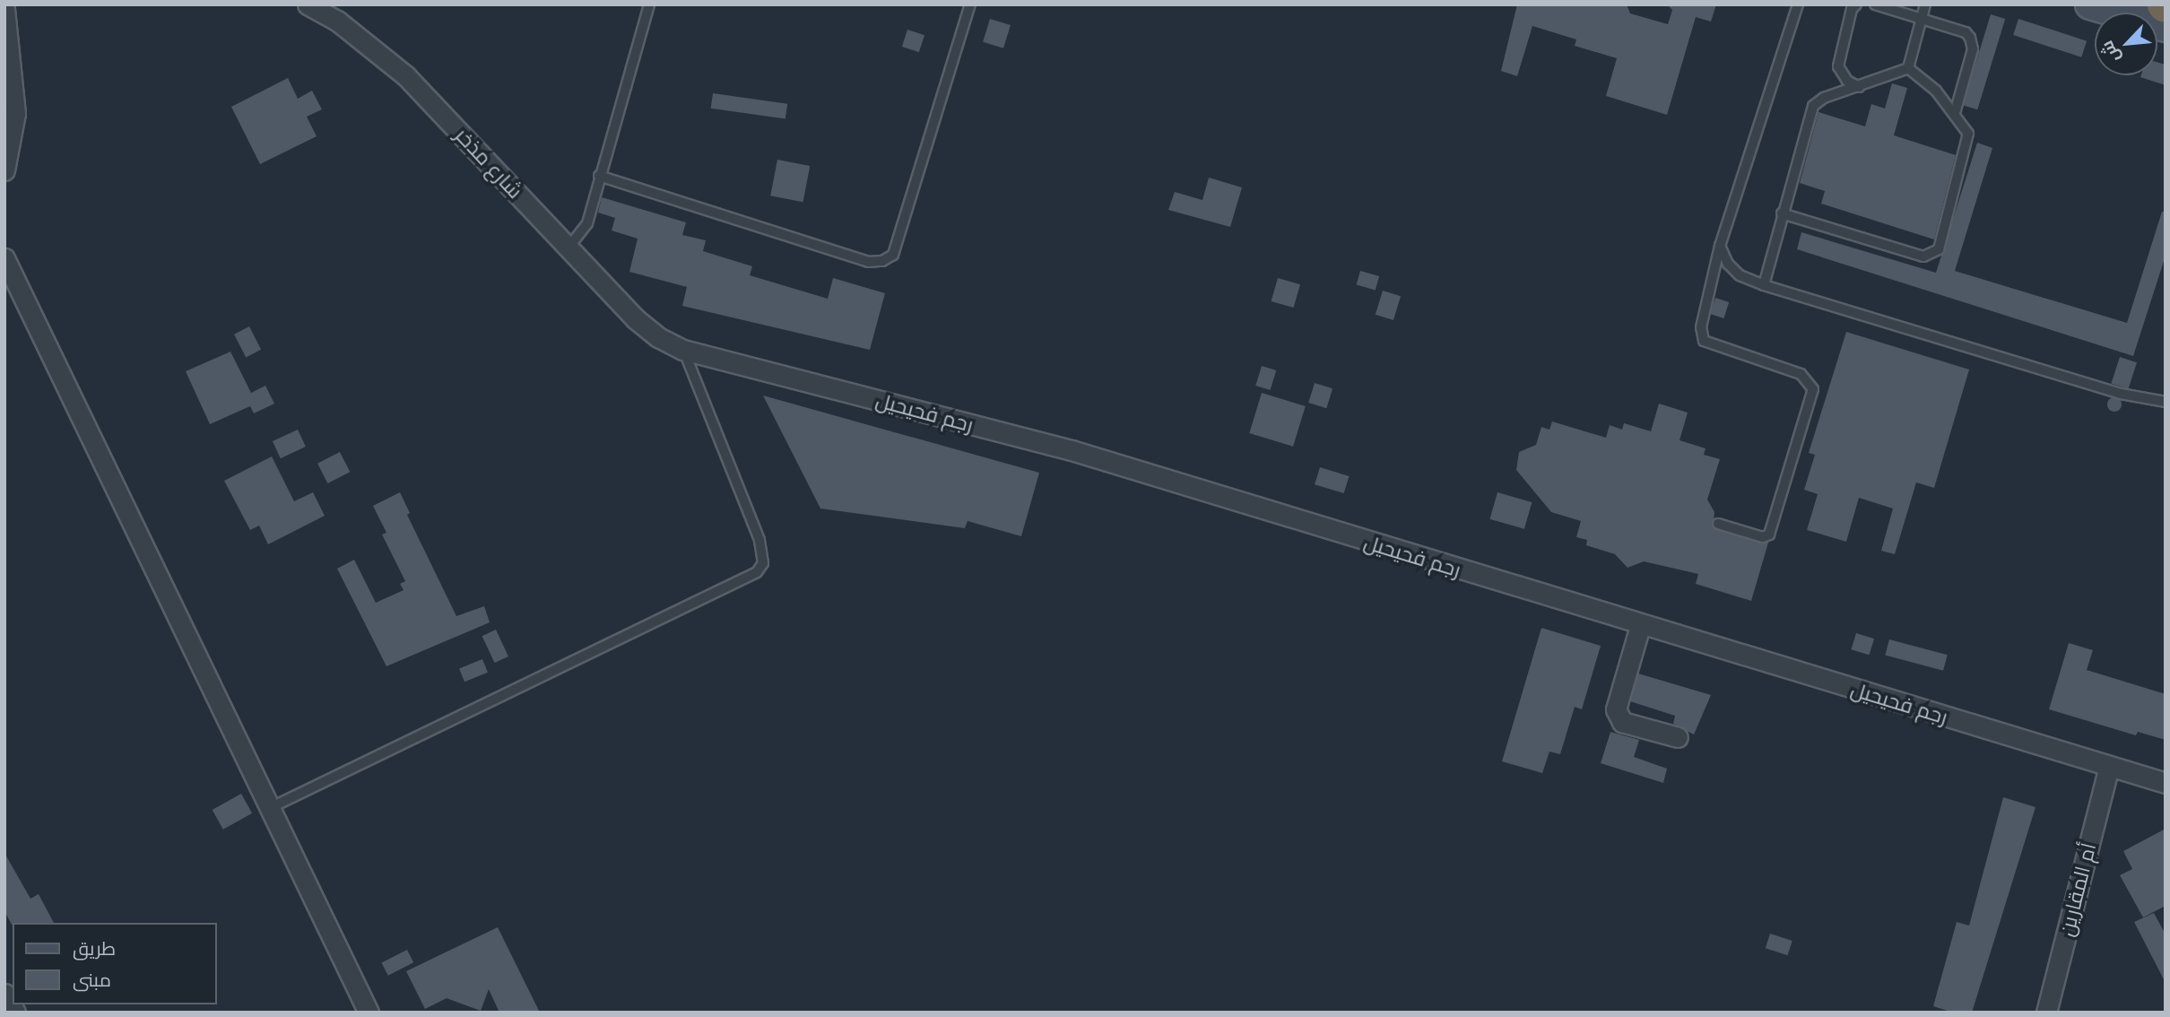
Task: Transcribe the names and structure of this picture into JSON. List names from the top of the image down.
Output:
{
  "streets": {
    "street": ["شارع مذخر", "رجم فحيحيل", "أم المقارين"]
  },
  "crossings": [
    ["شارع مذخر", "رجم فحيحيل"],
    ["رجم فحيحيل", "أم المقارين"]
  ],
  "legend": ["طريق", "مبنى"],
  "north": "bottom left"
}
